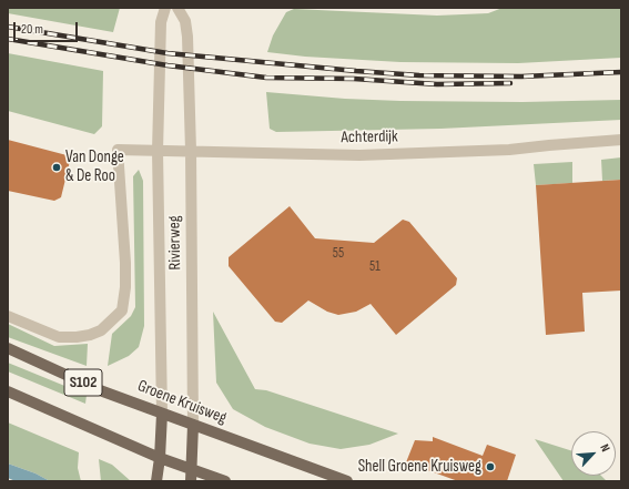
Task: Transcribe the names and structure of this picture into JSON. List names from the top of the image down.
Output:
{
  "streets": {
    "main road": ["Rivierweg", "S102", "Groene Kruisweg"],
    "street": ["Achterdijk"]
  },
  "crossings": [
    ["Achterdijk", "Rivierweg"],
    ["Rivierweg", "S102"],
    ["Rivierweg", "Groene Kruisweg"]
  ],
  "places": ["Van Donge & De Roo", "Shell Groene Kruisweg"],
  "house_numbers": ["55", "51"],
  "scale_bar": "20 m",
  "north": "top right"
}
